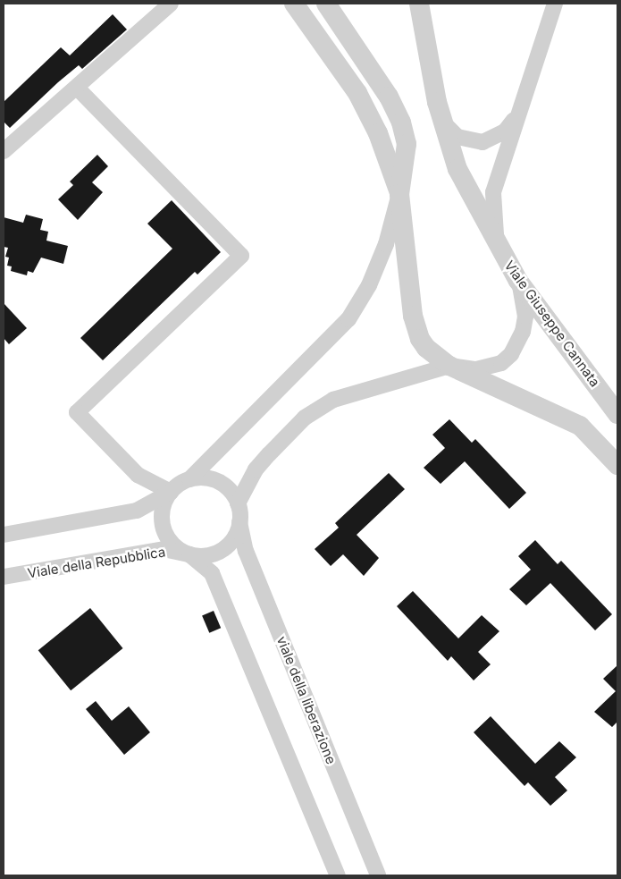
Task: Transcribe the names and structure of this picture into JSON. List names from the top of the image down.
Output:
{
  "streets": {
    "street": ["Viale Giuseppe Cannata", "Viale della Repubblica", "viale della liberazione"]
  },
  "crossings": [
    ["Viale della Repubblica", "viale della liberazione"]
  ]
}
